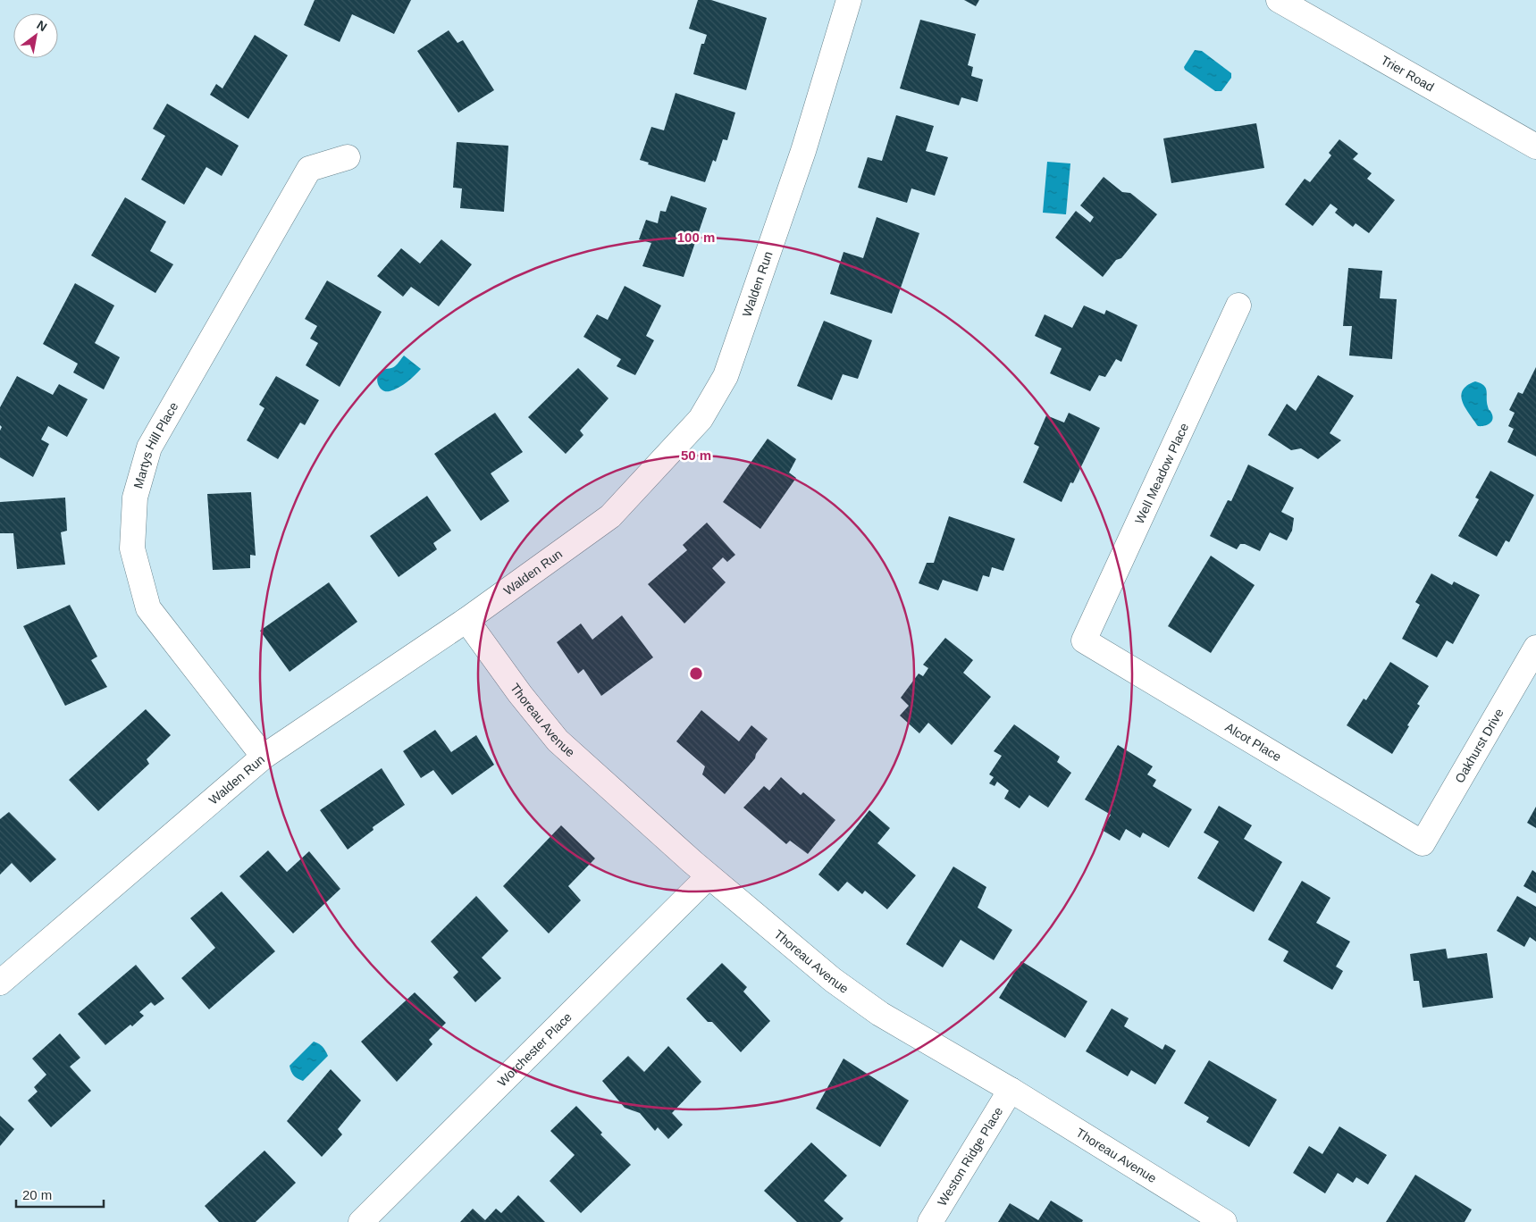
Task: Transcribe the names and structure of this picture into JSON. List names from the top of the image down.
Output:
{
  "streets": {
    "street": [
      "Trier Road",
      "Walden Run",
      "Martys Hill Place",
      "Well Meadow Place",
      "Thoreau Avenue",
      "Alcot Place",
      "Oakhurst Drive",
      "Worchester Place",
      "Weston Ridge Place"
    ]
  },
  "crossings": [
    ["Walden Run", "Martys Hill Place"],
    ["Walden Run", "Thoreau Avenue"],
    ["Well Meadow Place", "Alcot Place"],
    ["Thoreau Avenue", "Worchester Place"],
    ["Thoreau Avenue", "Weston Ridge Place"],
    ["Alcot Place", "Oakhurst Drive"]
  ],
  "scale_bar": "20 m",
  "north": "top right",
  "rings": ["100 m", "50 m"]
}
